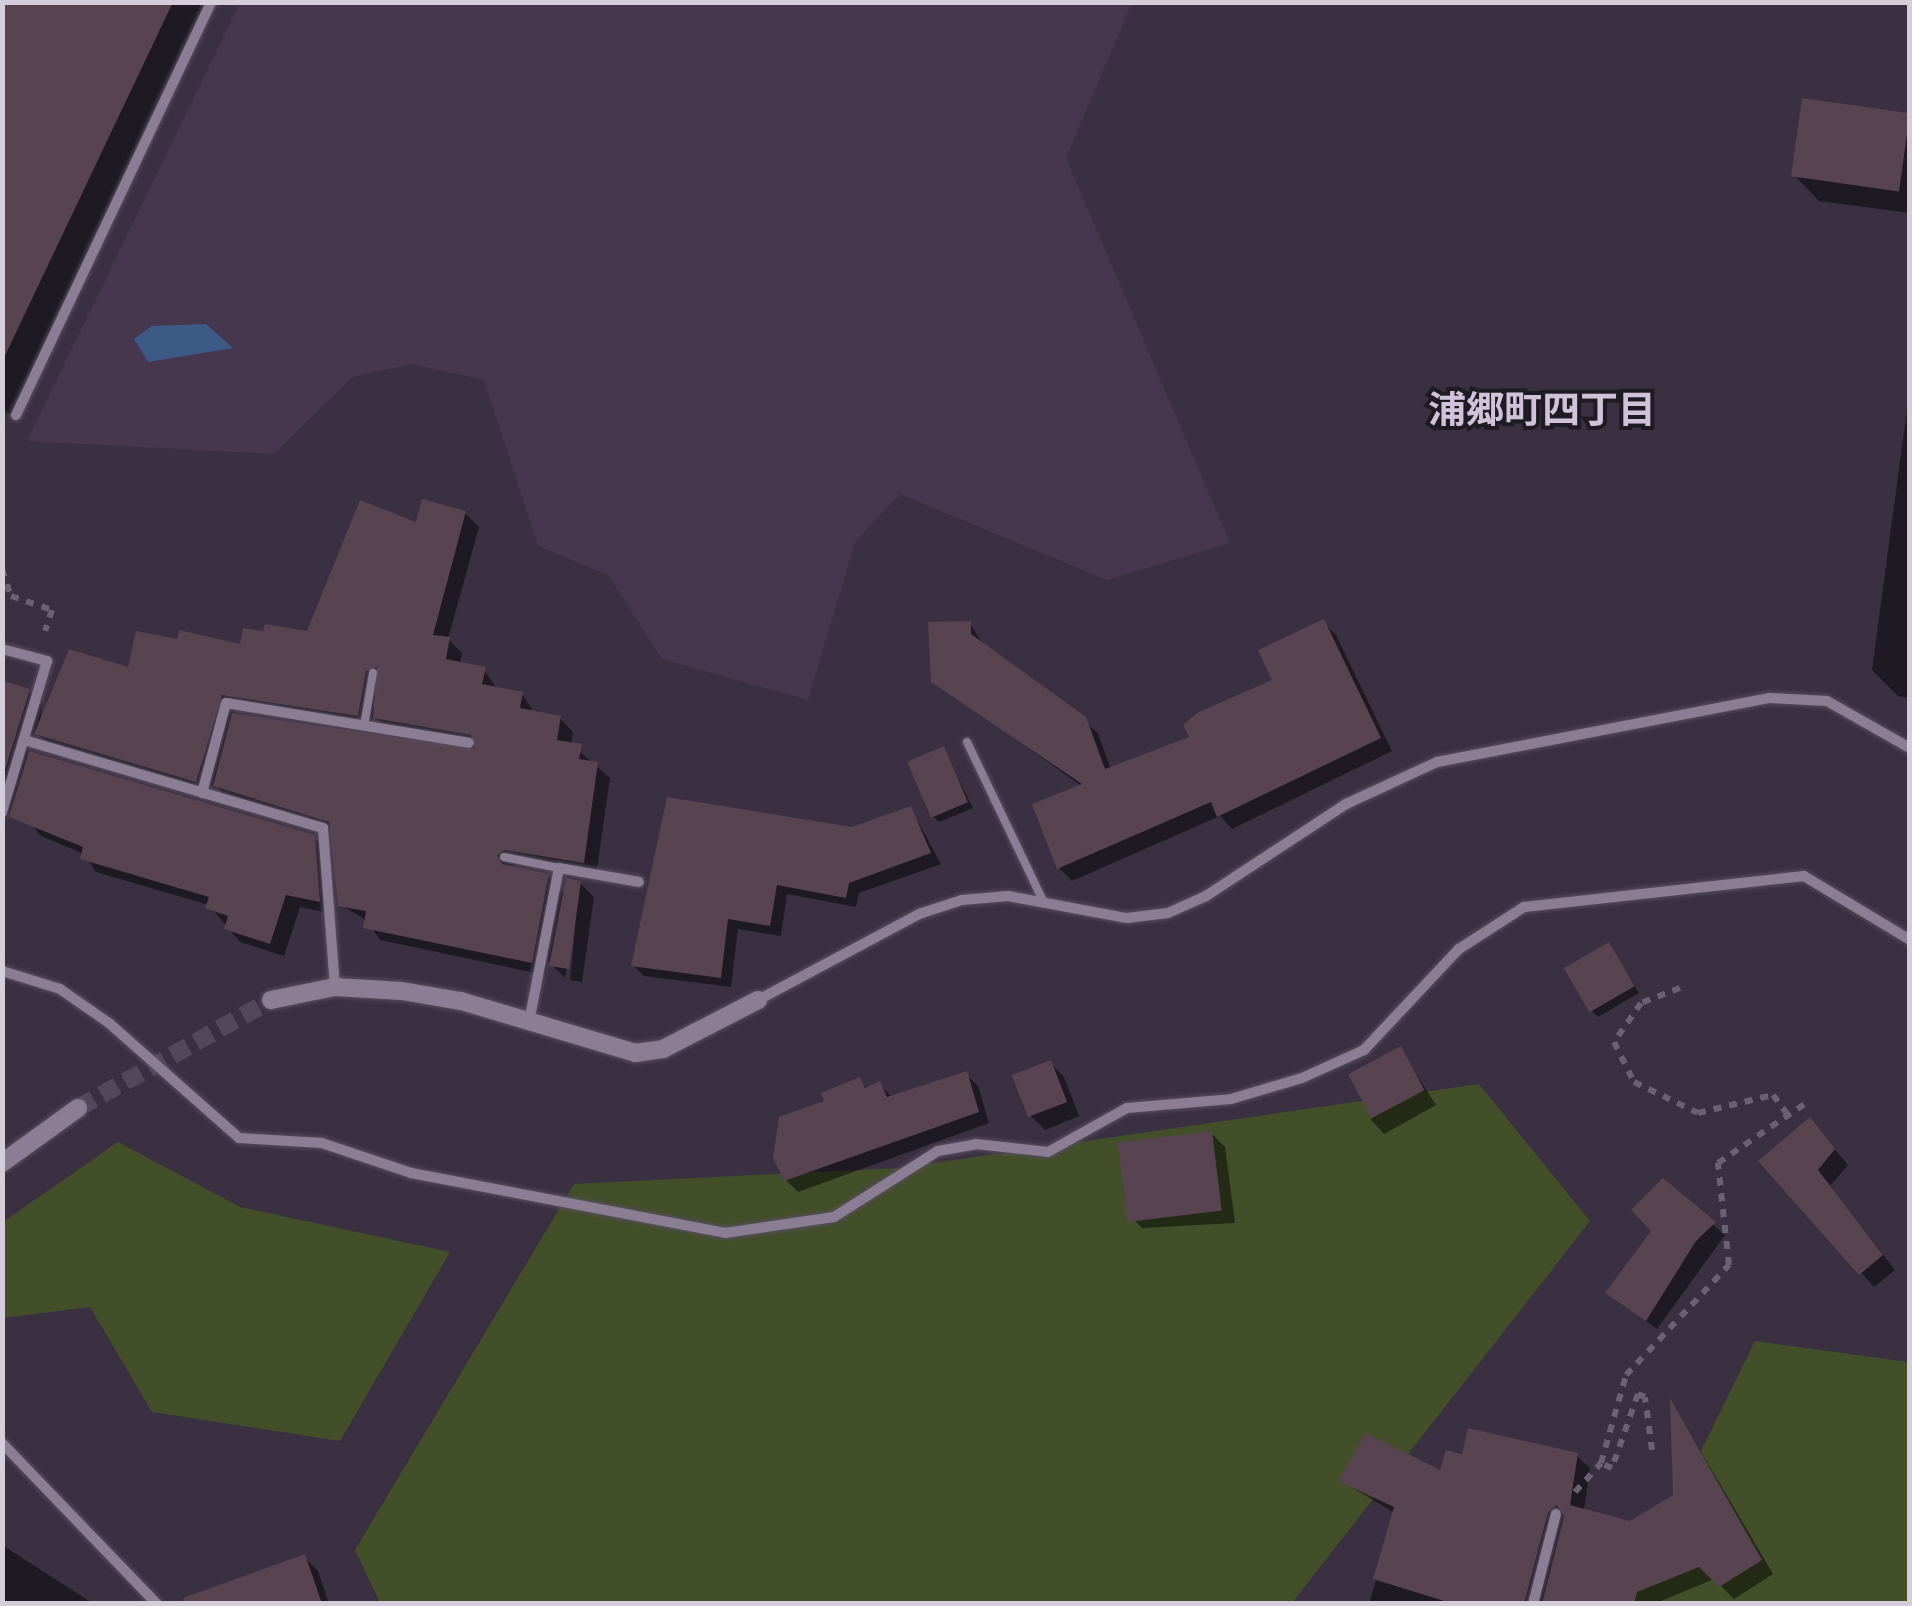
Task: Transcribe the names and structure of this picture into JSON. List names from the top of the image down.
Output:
{
  "districts": ["浦郷町四丁目"]
}
